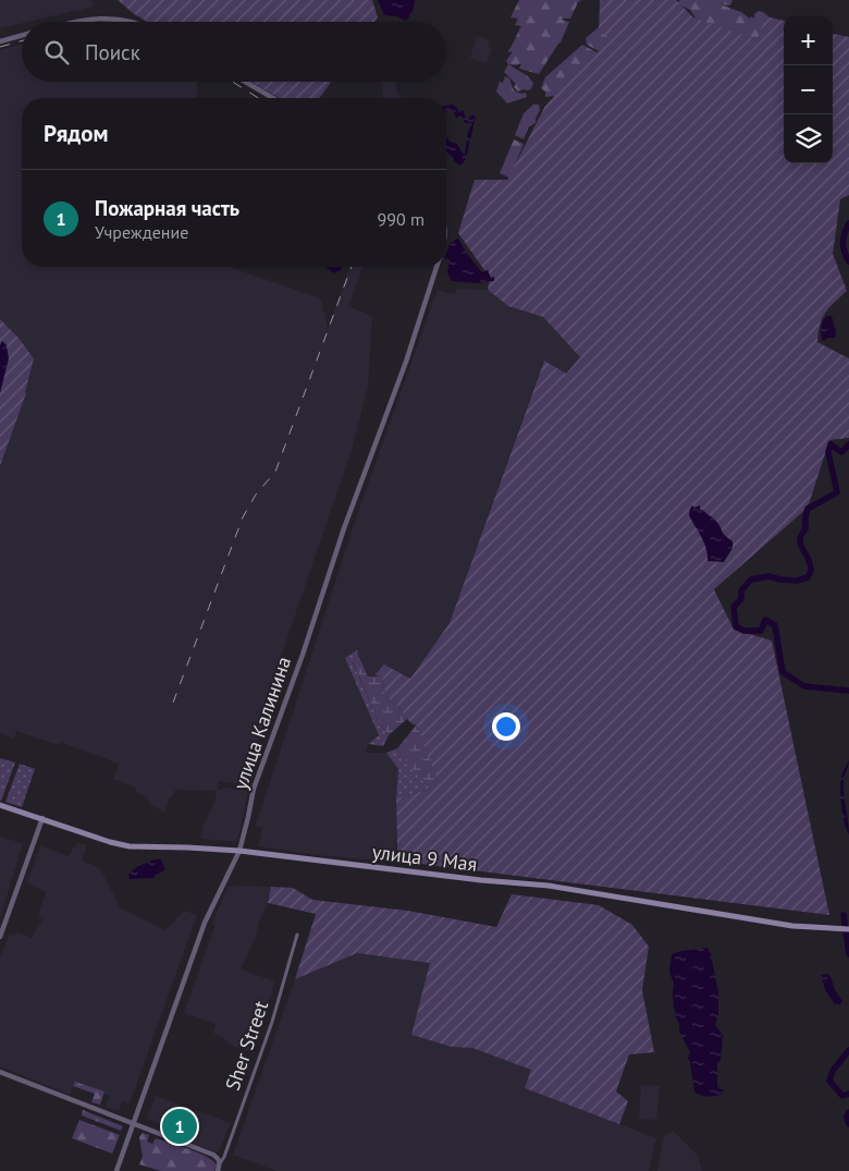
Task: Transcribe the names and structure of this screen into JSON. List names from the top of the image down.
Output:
{
  "streets": {
    "main road": ["улица 9 Мая"],
    "street": ["улица Калинина", "Sher Street"]
  },
  "crossings": [
    ["улица Калинина", "улица 9 Мая"]
  ],
  "page": {
    "map_buttons": ["+", "−"],
    "search": "Поиск",
    "heading": "Рядом",
    "list": [
      {
        "mark": "1",
        "name": "Пожарная часть",
        "note": "Учреждение",
        "value": "990 m"
      }
    ],
    "pins": "1"
  }
}
